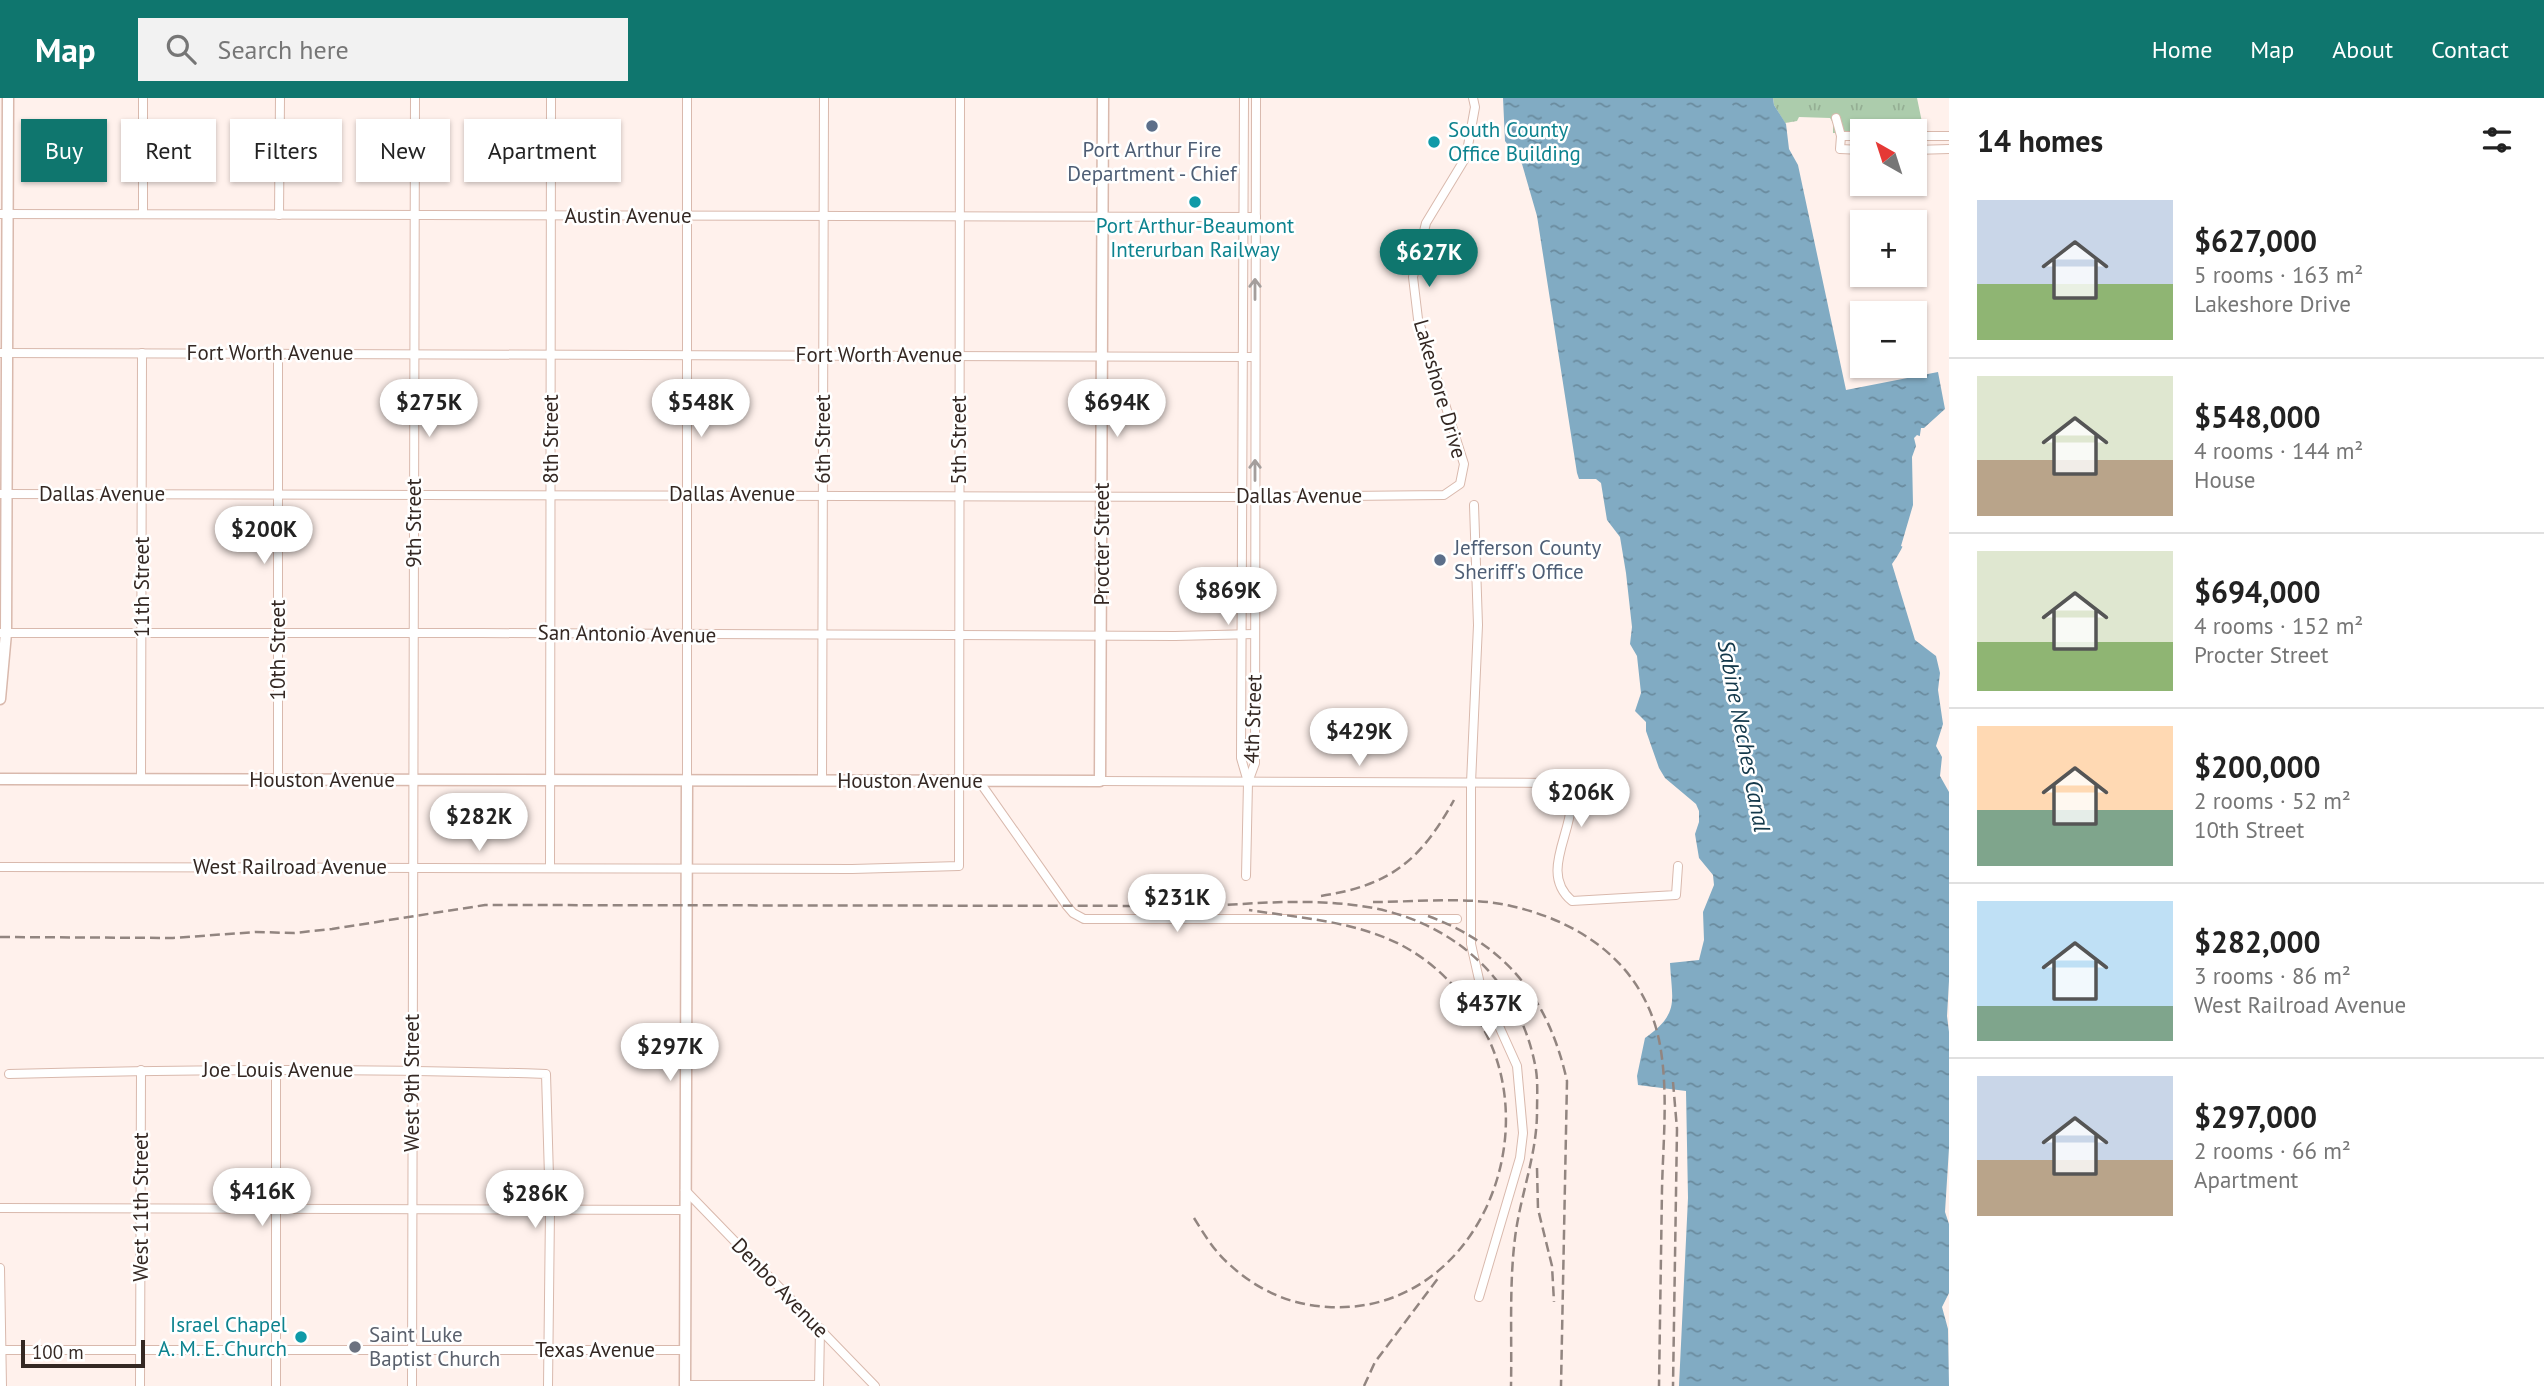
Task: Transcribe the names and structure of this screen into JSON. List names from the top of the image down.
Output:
{
  "streets": {
    "main road": ["Procter Street", "Houston Avenue"],
    "street": [
      "Austin Avenue",
      "Fort Worth Avenue",
      "Lakeshore Drive",
      "8th Street",
      "6th Street",
      "5th Street",
      "Dallas Avenue",
      "9th Street",
      "11th Street",
      "San Antonio Avenue",
      "10th Street",
      "4th Street",
      "West Railroad Avenue",
      "Joe Louis Avenue",
      "West 9th Street",
      "West 11th Street",
      "Denbo Avenue",
      "Texas Avenue"
    ]
  },
  "crossings": [
    ["Austin Avenue", "8th Street"],
    ["Austin Avenue", "6th Street"],
    ["Austin Avenue", "5th Street"],
    ["Austin Avenue", "9th Street"],
    ["Austin Avenue", "Procter Street"],
    ["Austin Avenue", "4th Street"],
    ["Fort Worth Avenue", "8th Street"],
    ["Fort Worth Avenue", "6th Street"],
    ["Fort Worth Avenue", "5th Street"],
    ["Fort Worth Avenue", "9th Street"],
    ["Fort Worth Avenue", "Procter Street"],
    ["Fort Worth Avenue", "11th Street"],
    ["Fort Worth Avenue", "10th Street"],
    ["Fort Worth Avenue", "4th Street"],
    ["Lakeshore Drive", "Dallas Avenue"],
    ["8th Street", "Dallas Avenue"],
    ["8th Street", "San Antonio Avenue"],
    ["8th Street", "Houston Avenue"],
    ["8th Street", "West Railroad Avenue"],
    ["6th Street", "Dallas Avenue"],
    ["6th Street", "San Antonio Avenue"],
    ["6th Street", "Houston Avenue"],
    ["5th Street", "Dallas Avenue"],
    ["5th Street", "San Antonio Avenue"],
    ["5th Street", "Houston Avenue"],
    ["5th Street", "West Railroad Avenue"],
    ["Dallas Avenue", "9th Street"],
    ["Dallas Avenue", "Procter Street"],
    ["Dallas Avenue", "11th Street"],
    ["Dallas Avenue", "10th Street"],
    ["Dallas Avenue", "4th Street"],
    ["9th Street", "San Antonio Avenue"],
    ["9th Street", "Houston Avenue"],
    ["9th Street", "West 9th Street"],
    ["Procter Street", "San Antonio Avenue"],
    ["Procter Street", "Houston Avenue"],
    ["11th Street", "San Antonio Avenue"],
    ["11th Street", "Houston Avenue"],
    ["San Antonio Avenue", "10th Street"],
    ["San Antonio Avenue", "4th Street"],
    ["10th Street", "Houston Avenue"],
    ["4th Street", "Houston Avenue"],
    ["Houston Avenue", "West 9th Street"],
    ["West Railroad Avenue", "West 9th Street"],
    ["Joe Louis Avenue", "West 9th Street"],
    ["Joe Louis Avenue", "West 11th Street"],
    ["West 9th Street", "Texas Avenue"],
    ["West 11th Street", "Texas Avenue"]
  ],
  "water": ["Sabine Neches Canal"],
  "places": [
    "Port Arthur Fire Department - Chief",
    "South County Office Building",
    "Port Arthur-Beaumont Interurban Railway",
    "Jefferson County Sheriff's Office",
    "Israel Chapel A. M. E. Church",
    "Saint Luke Baptist Church"
  ],
  "scale_bar": "100 m",
  "north": "top left",
  "page": {
    "header": "Map",
    "search": "Search here",
    "nav": [
      "Home",
      "Map",
      "About",
      "Contact"
    ],
    "heading": "14 homes",
    "map_buttons": ["+", "−"],
    "chip": [
      "Buy",
      "Rent",
      "Filters",
      "New",
      "Apartment"
    ],
    "list": [
      {
        "name": "$627,000",
        "note": "5 rooms · 163 m² · Lakeshore Drive"
      },
      {
        "name": "$548,000",
        "note": "4 rooms · 144 m² · House"
      },
      {
        "name": "$694,000",
        "note": "4 rooms · 152 m² · Procter Street"
      },
      {
        "name": "$200,000",
        "note": "2 rooms · 52 m² · 10th Street"
      },
      {
        "name": "$282,000",
        "note": "3 rooms · 86 m² · West Railroad Avenue"
      },
      {
        "name": "$297,000",
        "note": "2 rooms · 66 m² · Apartment"
      }
    ],
    "price": [
      "$627K",
      "$275K",
      "$548K",
      "$694K",
      "$200K",
      "$869K",
      "$429K",
      "$206K",
      "$282K",
      "$231K",
      "$437K",
      "$297K",
      "$416K",
      "$286K"
    ],
    "scale": "100 m"
  }
}
